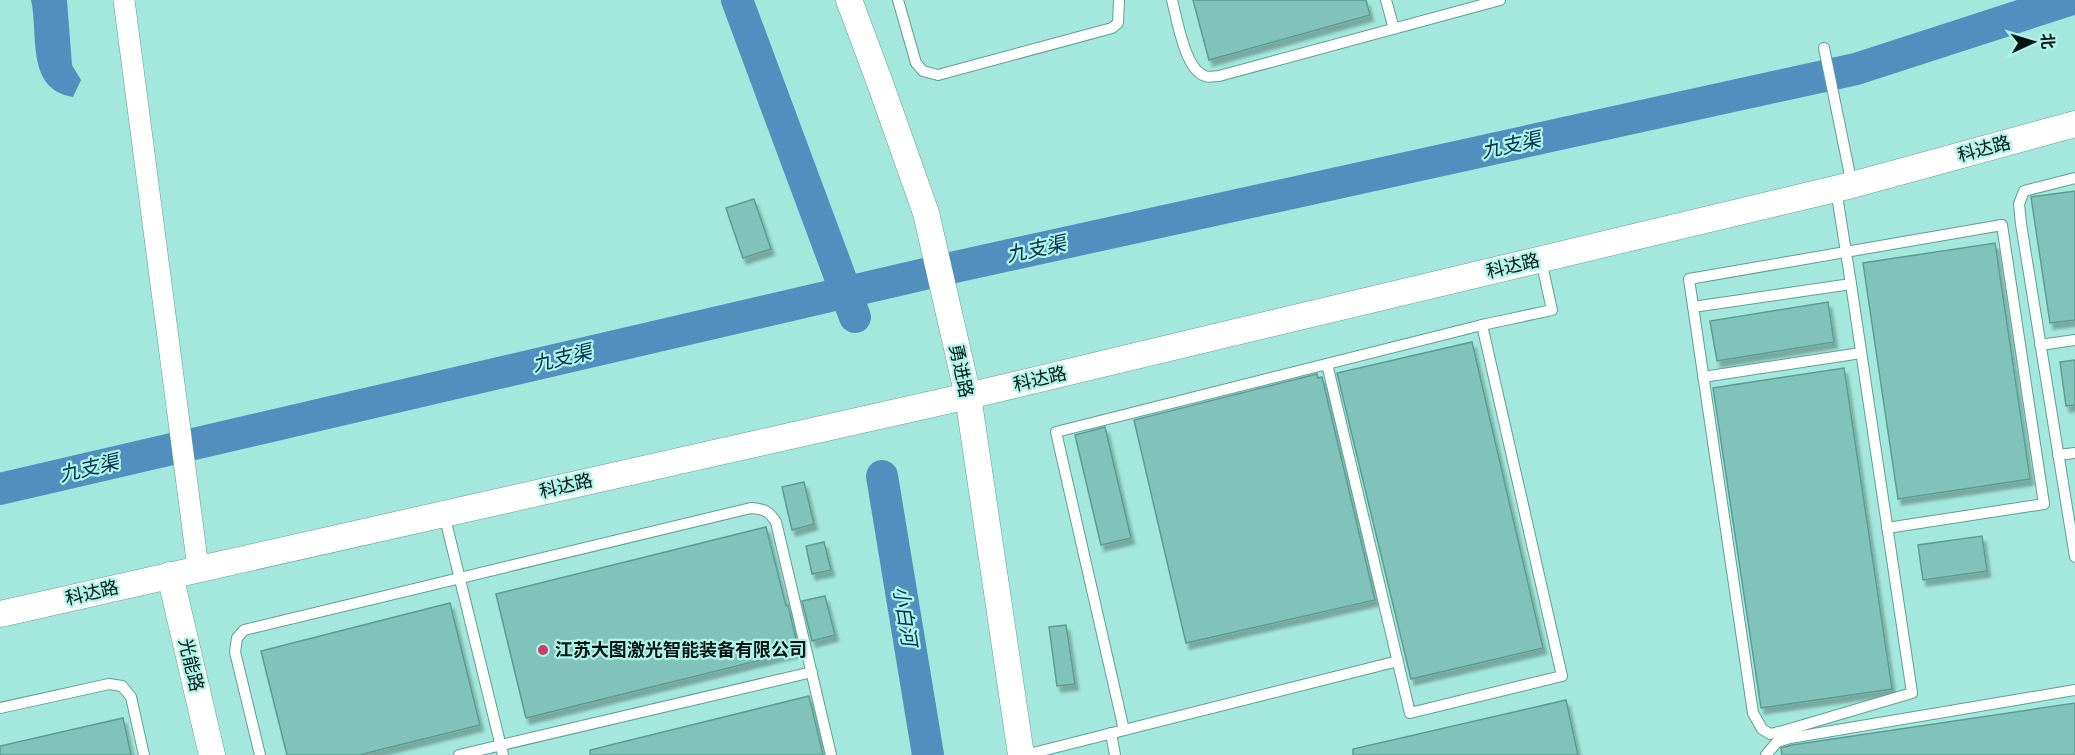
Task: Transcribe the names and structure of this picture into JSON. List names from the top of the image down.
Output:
{
  "streets": {
    "street": ["科达路", "勇进路", "光能路"]
  },
  "crossings": [
    ["科达路", "勇进路"],
    ["科达路", "光能路"]
  ],
  "water": ["九支渠", "小白河"],
  "places": ["江苏大图激光智能装备有限公司"],
  "north": "right"
}
